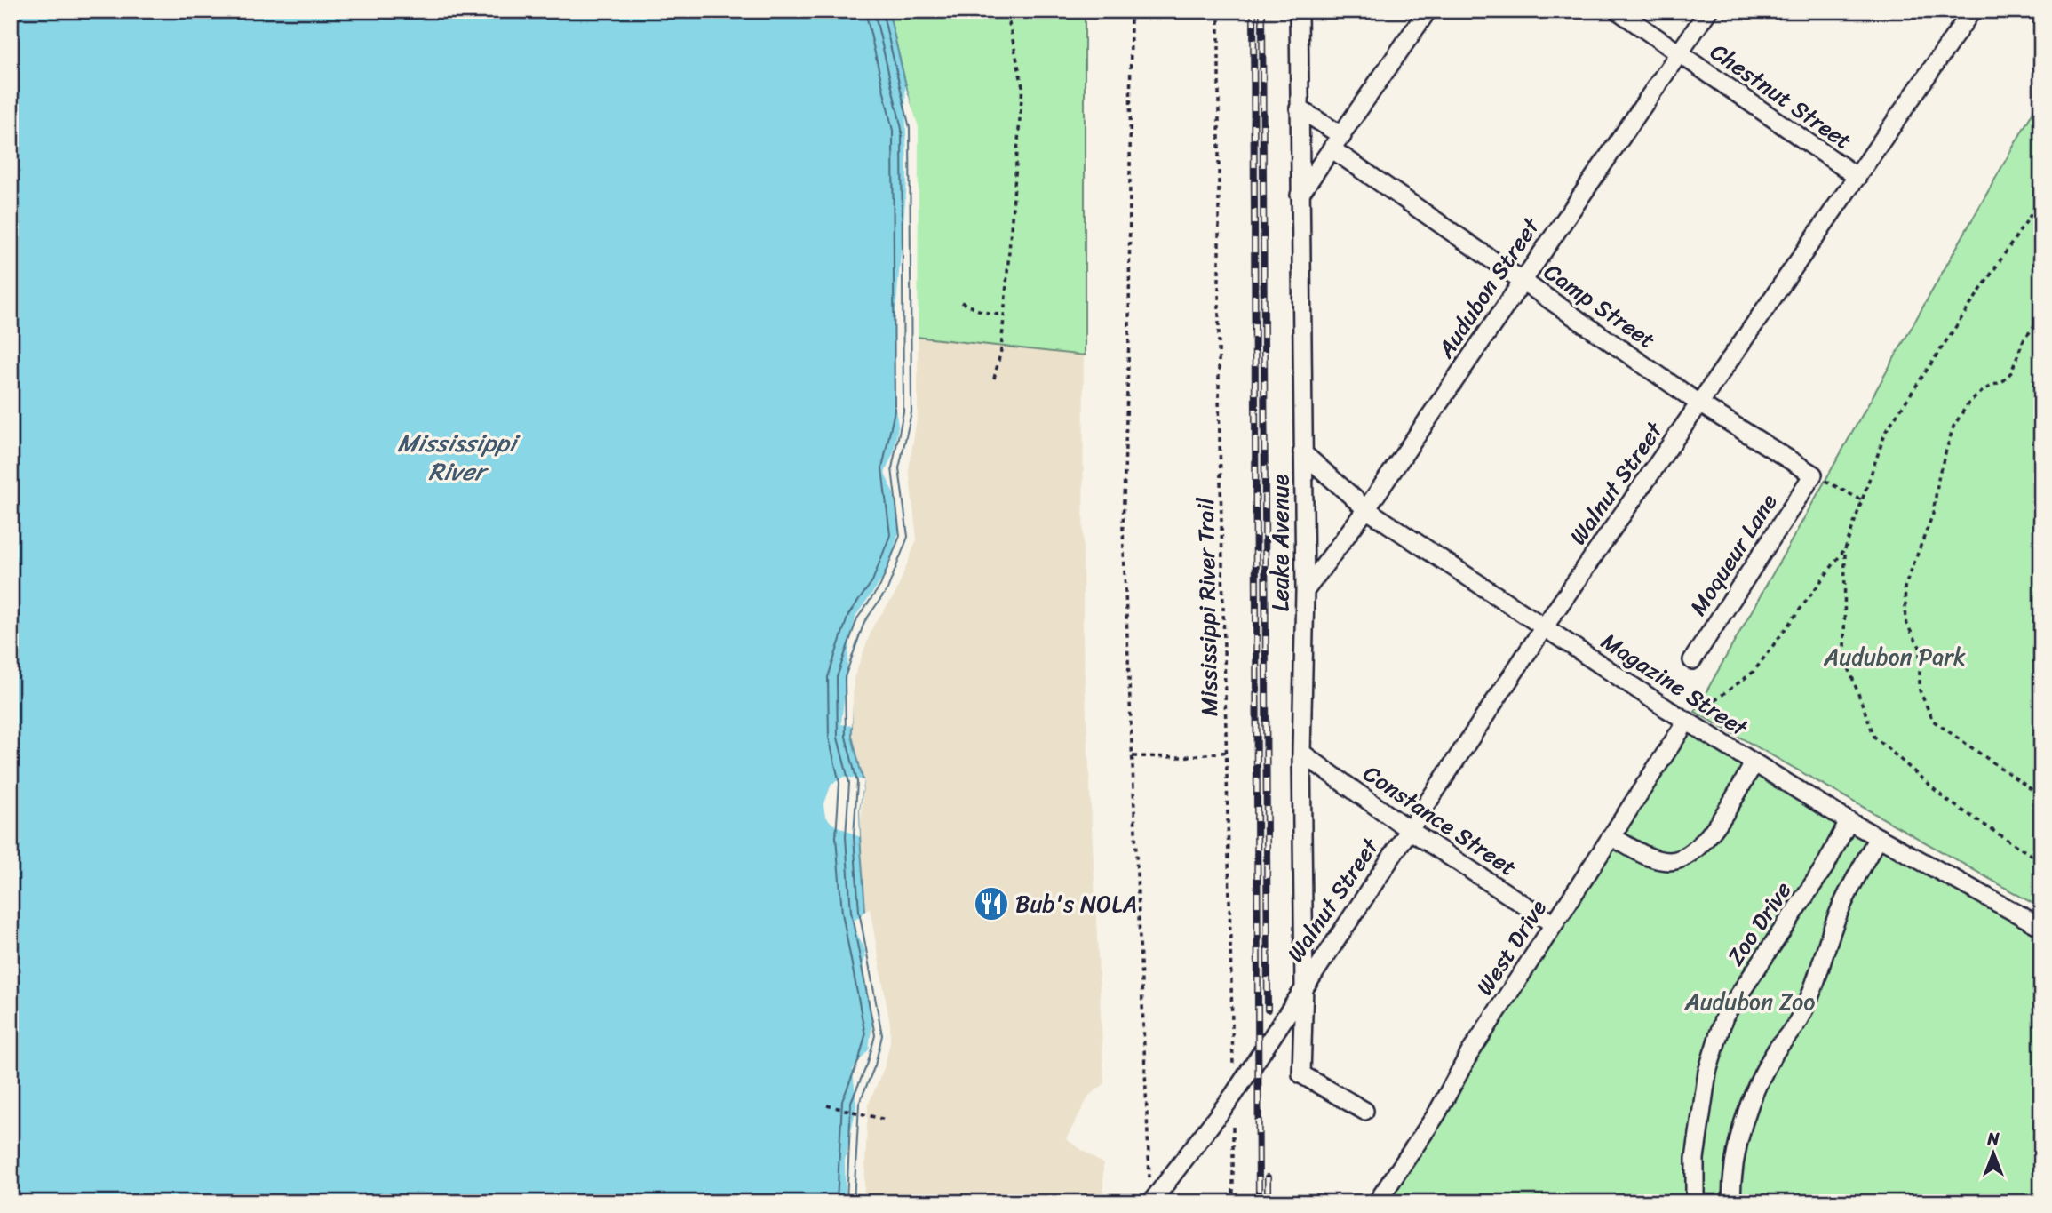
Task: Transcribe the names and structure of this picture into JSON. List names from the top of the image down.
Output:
{
  "streets": {
    "street": [
      "Chestnut Street",
      "Audubon Street",
      "Camp Street",
      "Walnut Street",
      "Leake Avenue",
      "Moqueur Lane",
      "Magazine Street",
      "Constance Street",
      "Zoo Drive",
      "West Drive"
    ],
    "path": ["Mississippi River Trail"]
  },
  "crossings": [
    ["Chestnut Street", "Audubon Street"],
    ["Chestnut Street", "Walnut Street"],
    ["Audubon Street", "Camp Street"],
    ["Audubon Street", "Leake Avenue"],
    ["Audubon Street", "Magazine Street"],
    ["Camp Street", "Walnut Street"],
    ["Camp Street", "Leake Avenue"],
    ["Camp Street", "Moqueur Lane"],
    ["Walnut Street", "Leake Avenue"],
    ["Walnut Street", "Mississippi River Trail"],
    ["Walnut Street", "Magazine Street"],
    ["Walnut Street", "Constance Street"],
    ["Leake Avenue", "Magazine Street"],
    ["Leake Avenue", "Constance Street"],
    ["Magazine Street", "Zoo Drive"],
    ["Magazine Street", "West Drive"],
    ["Constance Street", "West Drive"]
  ],
  "water": ["Mississippi River"],
  "parks": ["Audubon Park", "Audubon Zoo"],
  "places": {
    "restaurant": ["Bub's NOLA"]
  },
  "north": "top"
}
